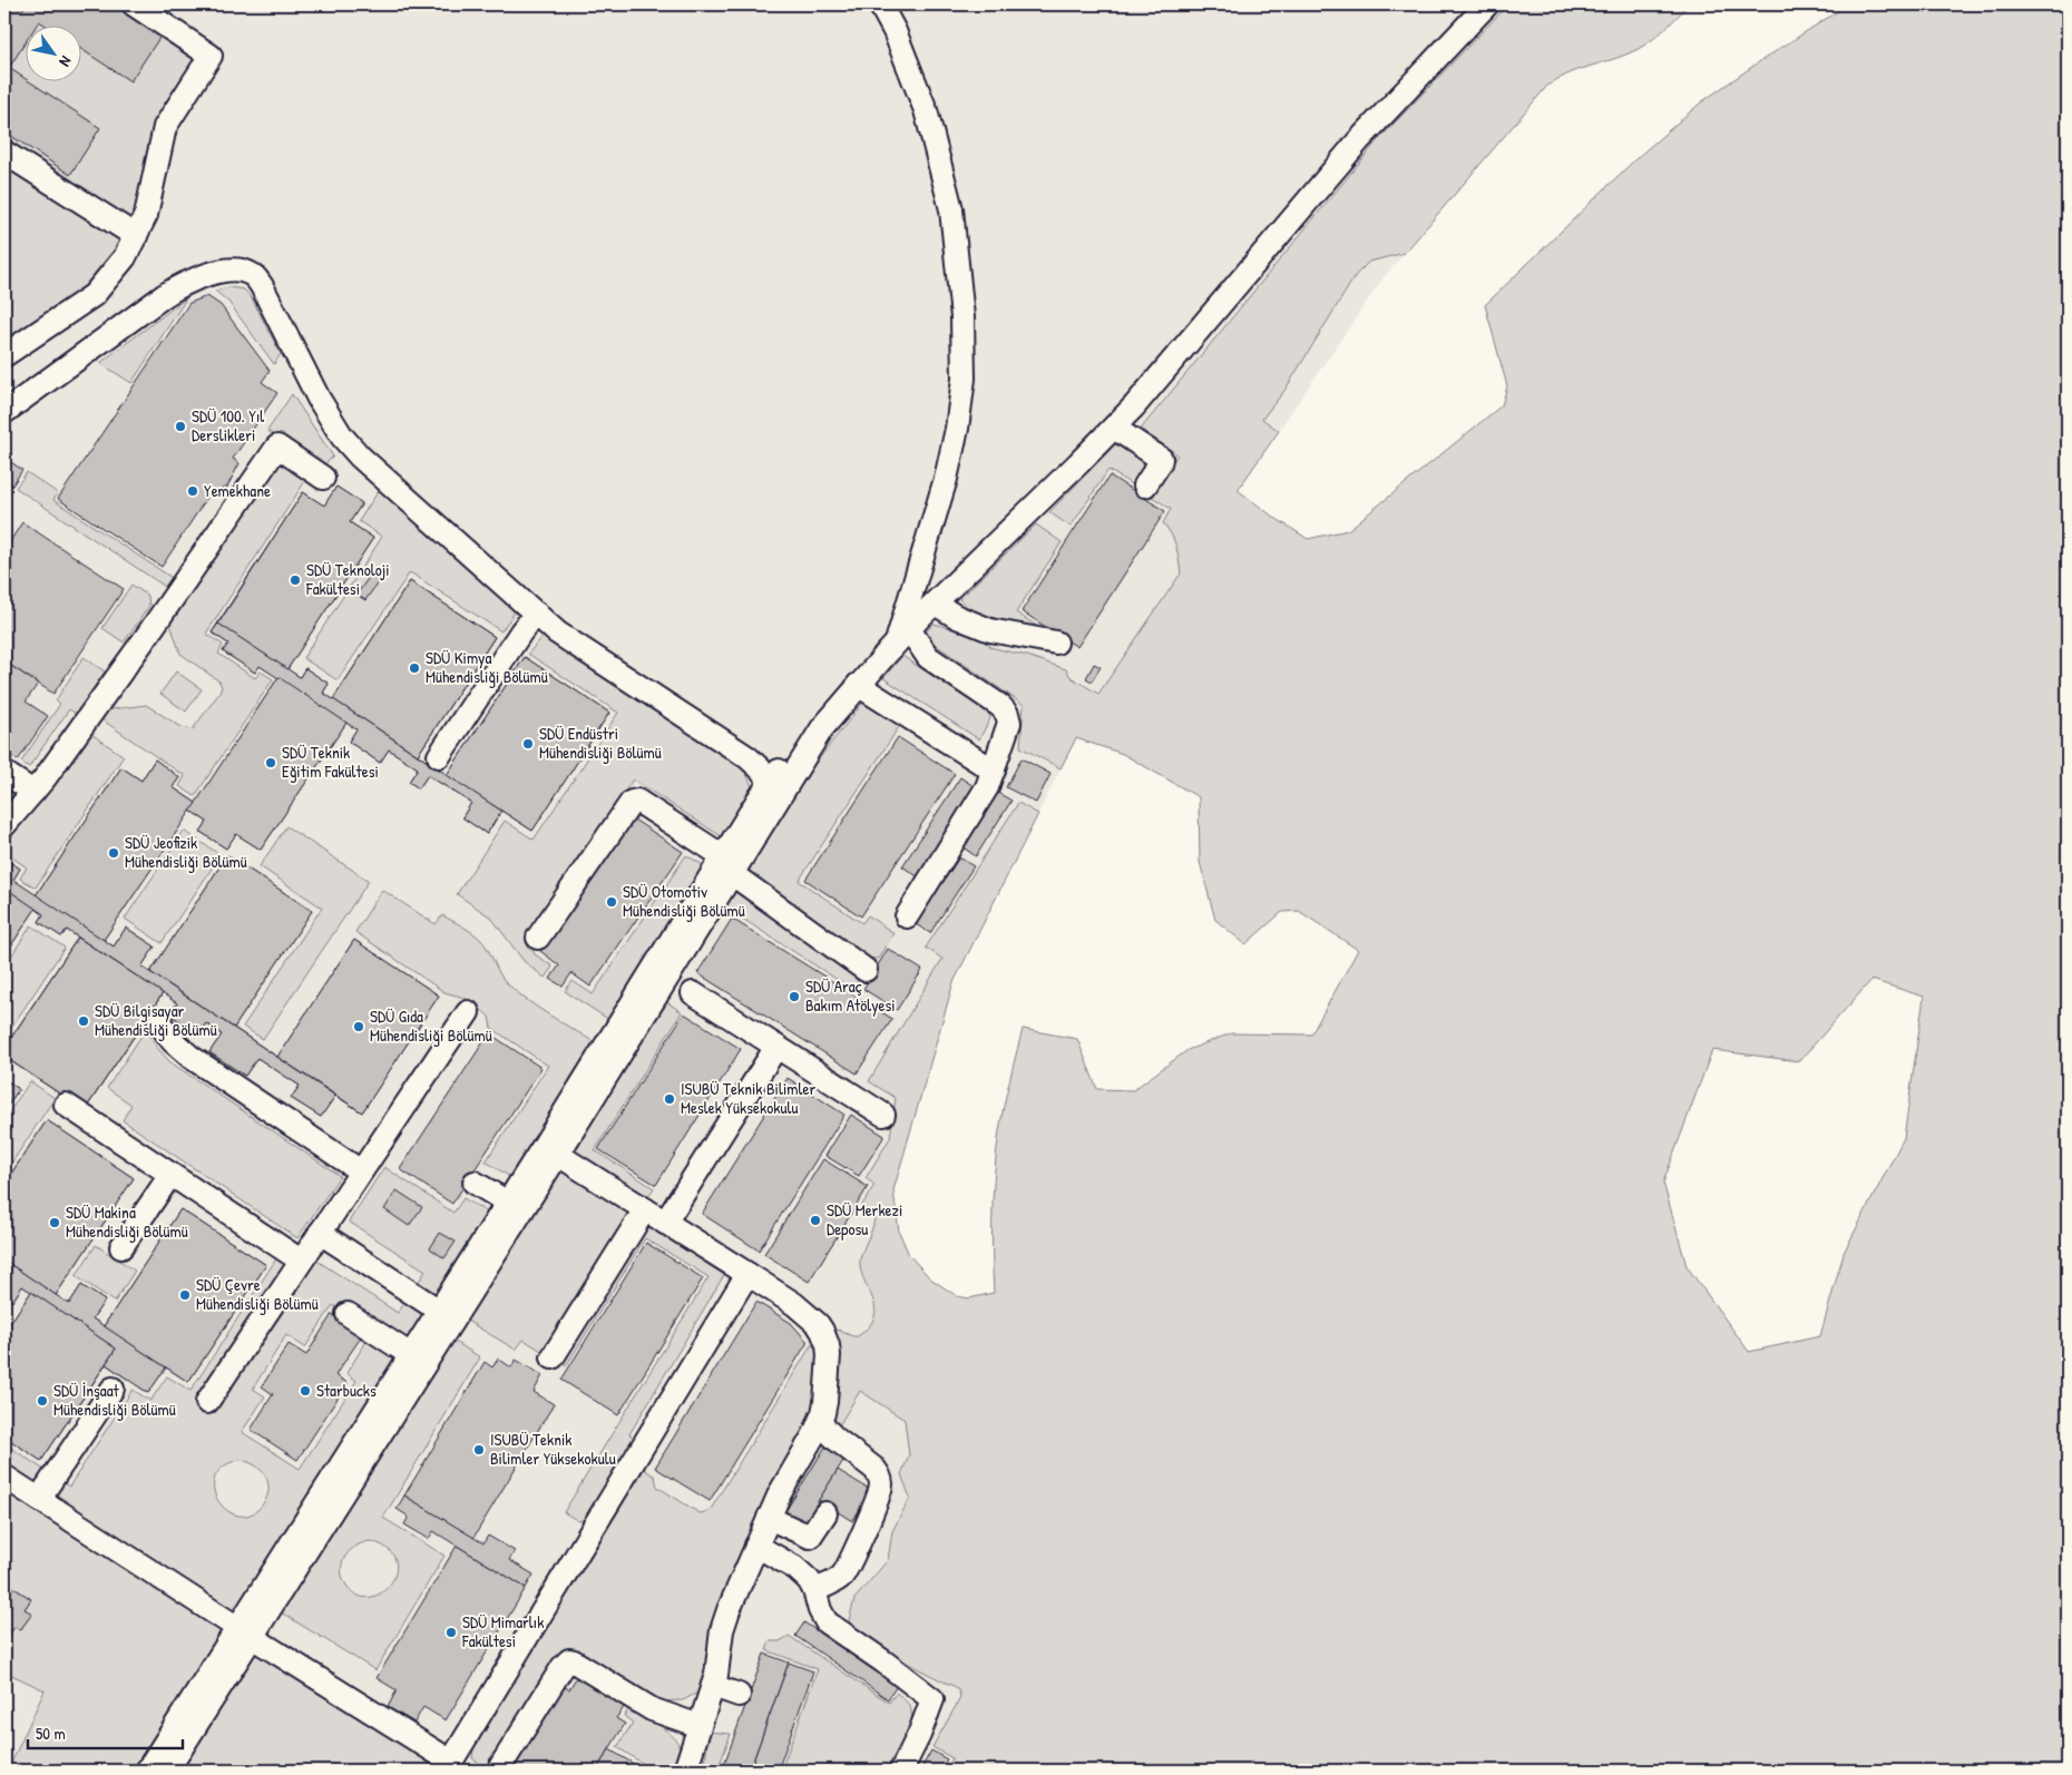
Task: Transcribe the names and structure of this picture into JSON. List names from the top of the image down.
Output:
{
  "places": [
    "SDÜ 100. Yıl Derslikleri",
    "Yemekhane",
    "SDÜ Teknoloji Fakültesi",
    "SDÜ Kimya Mühendisliği Bölümü",
    "SDÜ Endüstri Mühendisliği Bölümü",
    "SDÜ Teknik Eğitim Fakültesi",
    "SDÜ Jeofizik Mühendisliği Bölümü",
    "SDÜ Otomotiv Mühendisliği Bölümü",
    "SDÜ Araç Bakım Atölyesi",
    "SDÜ Bilgisayar Mühendisliği Bölümü",
    "SDÜ Gıda Mühendisliği Bölümü",
    "ISUBÜ Teknik Bilimler Meslek Yüksekokulu",
    "SDÜ Merkezi Deposu",
    "SDÜ Makina Mühendisliği Bölümü",
    "SDÜ Çevre Mühendisliği Bölümü",
    "Starbucks",
    "SDÜ İnşaat Mühendisliği Bölümü",
    "ISUBÜ Teknik Bilimler Yüksekokulu",
    "SDÜ Mimarlık Fakültesi"
  ],
  "scale_bar": "50 m",
  "north": "bottom right"
}
